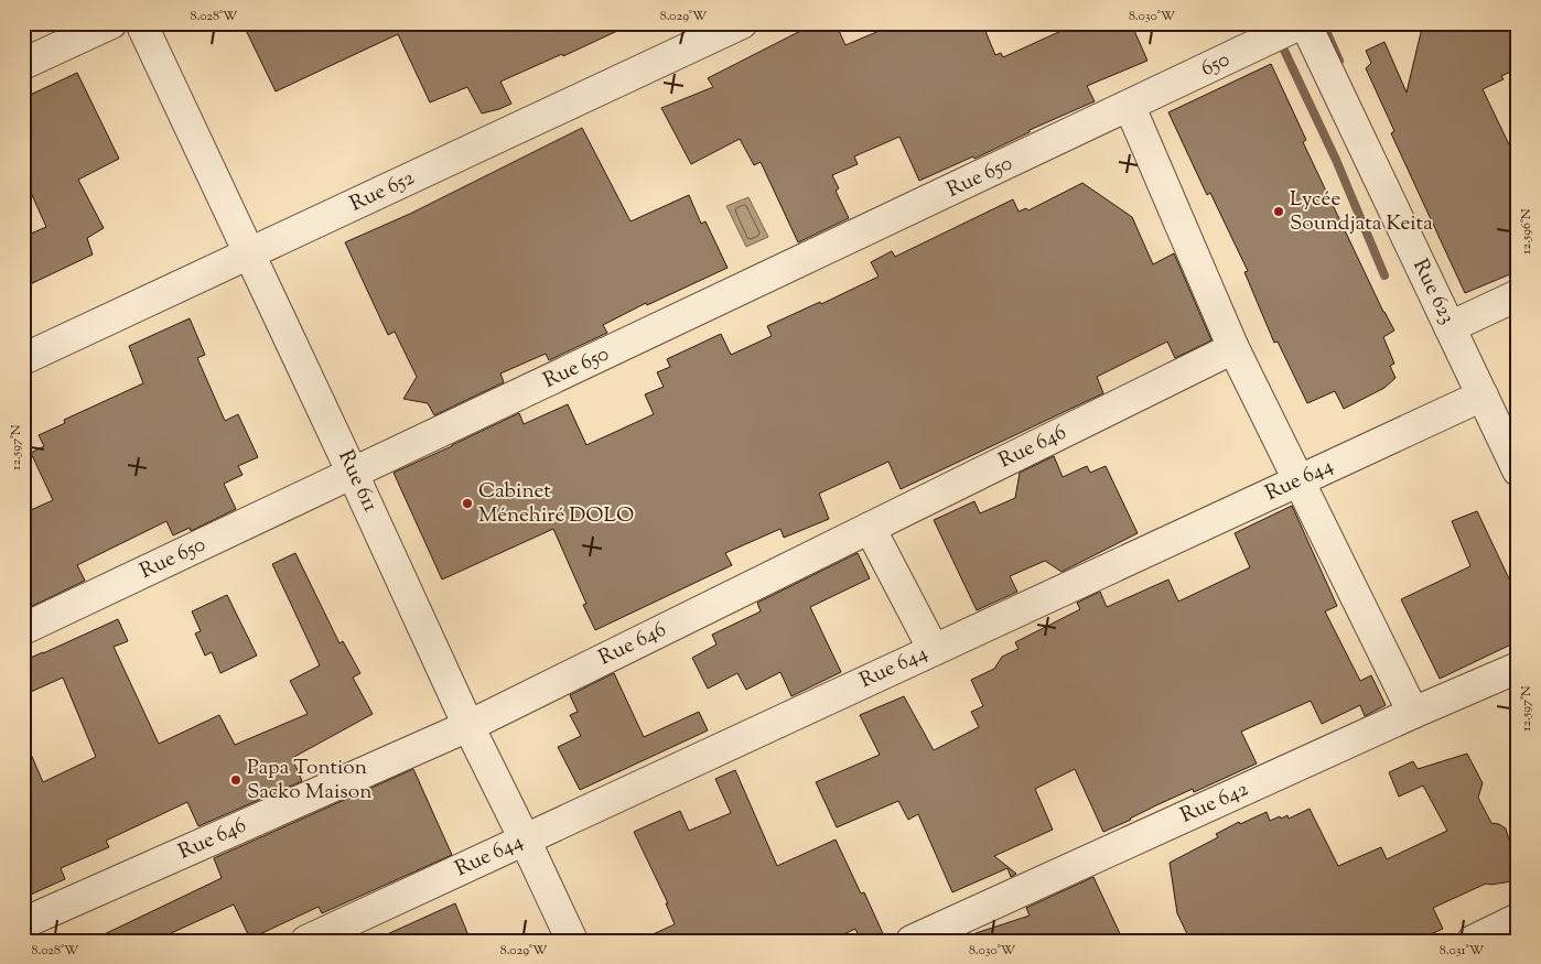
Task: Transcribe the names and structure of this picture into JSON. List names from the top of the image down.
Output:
{
  "streets": {
    "street": [
      "650",
      "Rue 650",
      "Rue 652",
      "Rue 623",
      "Rue 646",
      "Rue 644",
      "Rue 611",
      "Rue 642"
    ]
  },
  "crossings": [
    ["650", "Rue 650"],
    ["650", "Rue 623"],
    ["Rue 650", "Rue 611"],
    ["Rue 652", "Rue 611"],
    ["Rue 623", "Rue 644"],
    ["Rue 646", "Rue 611"],
    ["Rue 644", "Rue 611"]
  ],
  "places": ["Lycée Soundjata Keita", "Cabinet Ménehiré DOLO", "Papa Tontion Sacko Maison"],
  "coordinates": [
    "8.028°W",
    "8.029°W",
    "8.030°W",
    "12.596°N",
    "12.597°N",
    "8.031°W"
  ]
}
